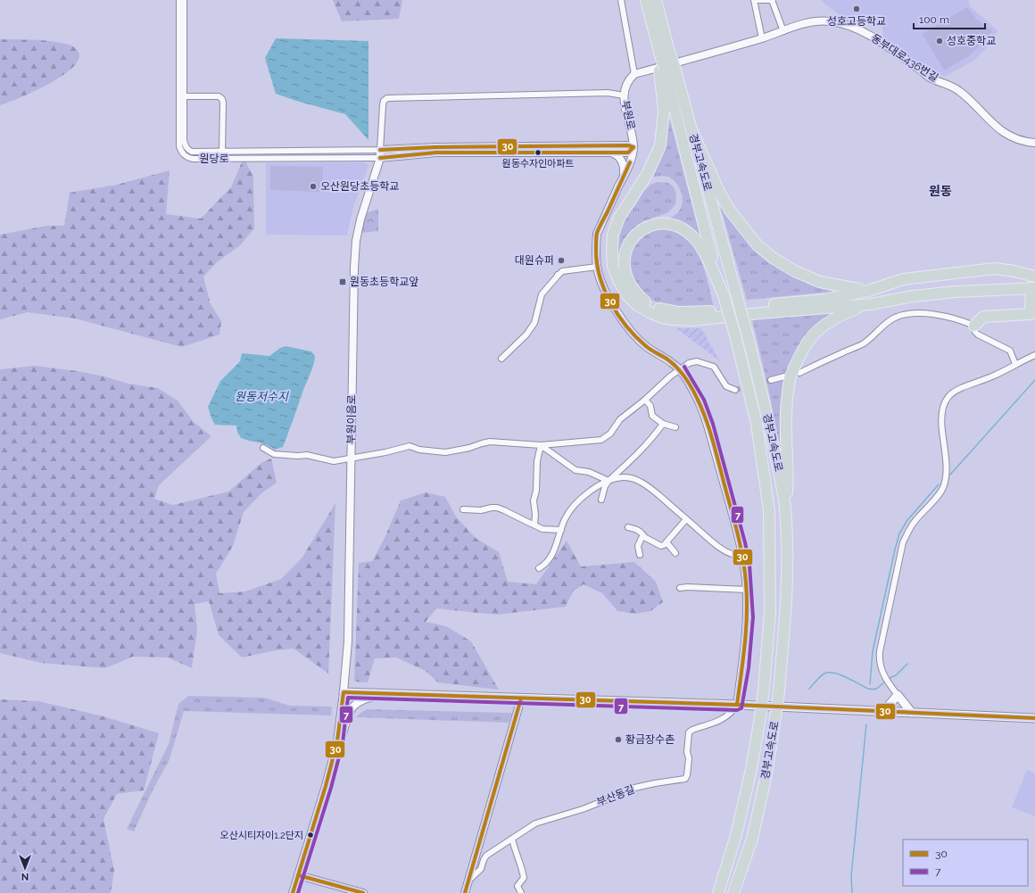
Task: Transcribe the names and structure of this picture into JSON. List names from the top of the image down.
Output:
{
  "streets": {
    "highway": ["경부고속도로"],
    "street": [
      "동부대로436번길",
      "부원로",
      "원당로",
      "부원이음로",
      "부산동길"
    ]
  },
  "crossings": [
    ["동부대로436번길", "부원로"],
    ["부원로", "부산동길"],
    ["원당로", "부원이음로"]
  ],
  "districts": ["원동"],
  "water": ["원동저수지"],
  "places": {
    "other": [
      "성호고등학교",
      "성호중학교",
      "원동수자인아파트",
      "오산원당초등학교",
      "대원슈퍼",
      "황금장수촌",
      "오산시티자이1.2단지"
    ],
    "transit": ["원동초등학교앞"]
  },
  "lines": ["transit line 30", "transit line 7"],
  "legend": ["30", "7"],
  "scale_bar": "100 m",
  "north": "bottom"
}
